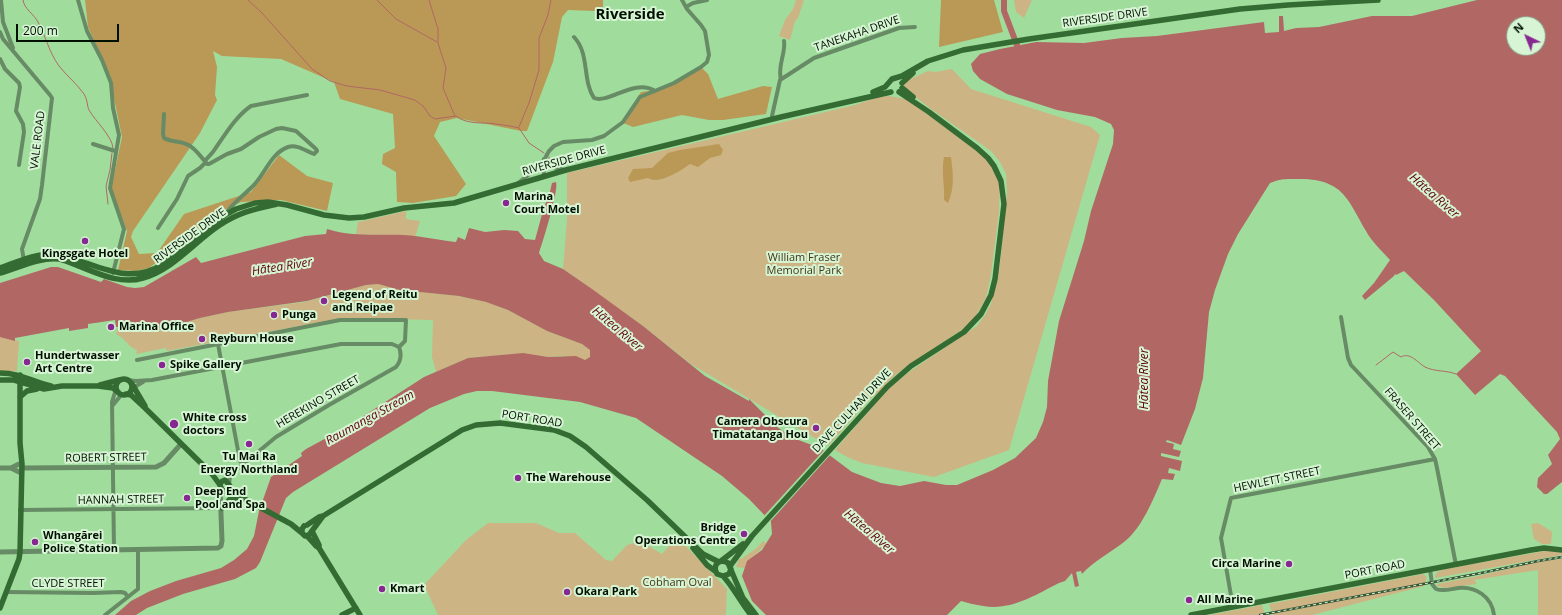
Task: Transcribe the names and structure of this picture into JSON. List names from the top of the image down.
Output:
{
  "streets": {
    "main road": ["RIVERSIDE DRIVE", "DAVE CULHAM DRIVE", "PORT ROAD"],
    "street": [
      "TANEKAHA DRIVE",
      "VALE ROAD",
      "HEREKINO STREET",
      "FRASER STREET",
      "ROBERT STREET",
      "HEWLETT STREET",
      "HANNAH STREET",
      "CLYDE STREET"
    ]
  },
  "crossings": [
    ["RIVERSIDE DRIVE", "VALE ROAD"],
    ["RIVERSIDE DRIVE", "DAVE CULHAM DRIVE"],
    ["DAVE CULHAM DRIVE", "PORT ROAD"],
    ["PORT ROAD", "FRASER STREET"],
    ["PORT ROAD", "HEWLETT STREET"],
    ["FRASER STREET", "HEWLETT STREET"]
  ],
  "districts": ["Riverside"],
  "water": ["Hātea River", "Raumanga Stream"],
  "parks": ["William Fraser Memorial Park", "Cobham Oval"],
  "places": [
    "Marina Court Motel",
    "Kingsgate Hotel",
    "Legend of Reitu and Reipae",
    "Punga",
    "Marina Office",
    "Reyburn House",
    "Hundertwasser Art Centre",
    "Spike Gallery",
    "White cross doctors",
    "Camera Obscura Timatatanga Hou",
    "Tu Mai Ra Energy Northland",
    "The Warehouse",
    "Deep End Pool and Spa",
    "Bridge Operations Centre",
    "Whangārei Police Station",
    "Circa Marine",
    "Kmart",
    "Okara Park",
    "All Marine"
  ],
  "scale_bar": "200 m",
  "north": "top left"
}
